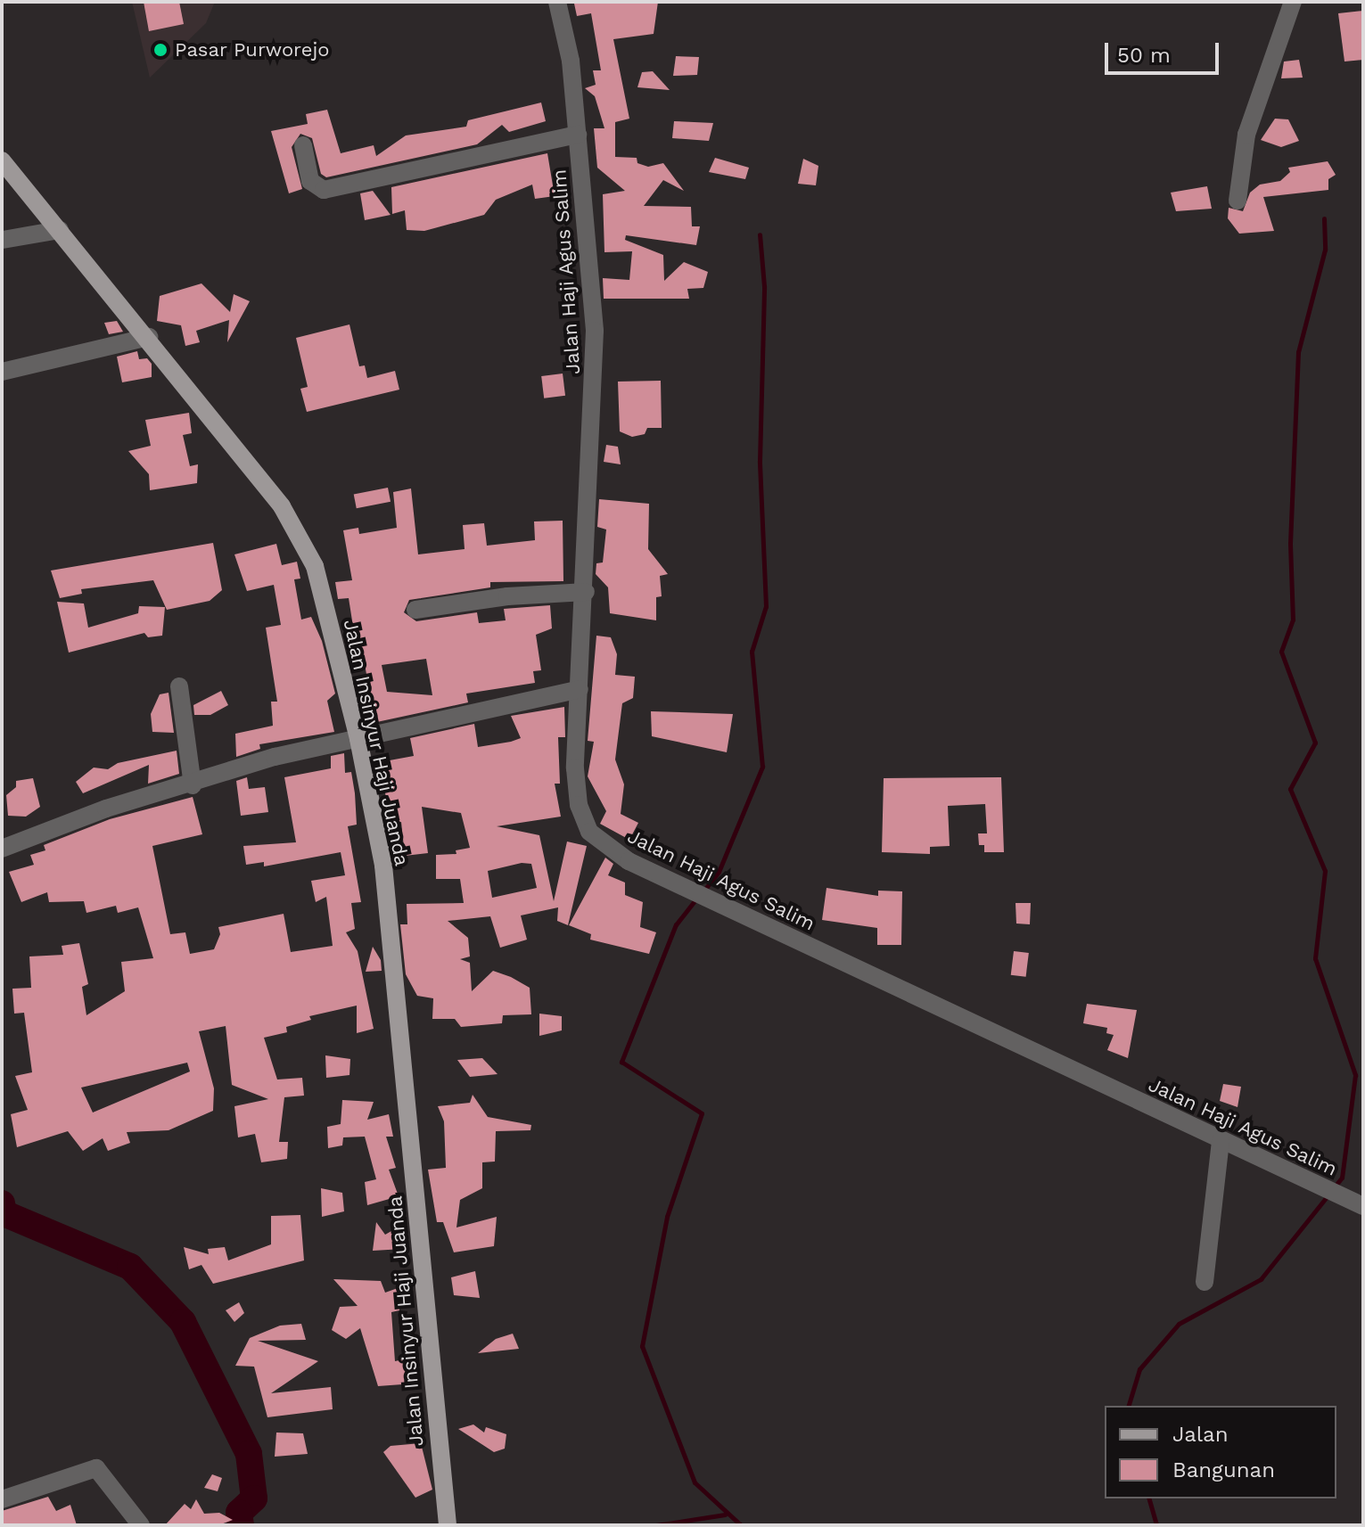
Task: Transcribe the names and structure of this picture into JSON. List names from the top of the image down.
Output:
{
  "streets": {
    "main road": ["Jalan Insinyur Haji Juanda"],
    "street": ["Jalan Haji Agus Salim"]
  },
  "places": ["Pasar Purworejo"],
  "legend": ["Jalan", "Bangunan"],
  "scale_bar": "50 m"
}
